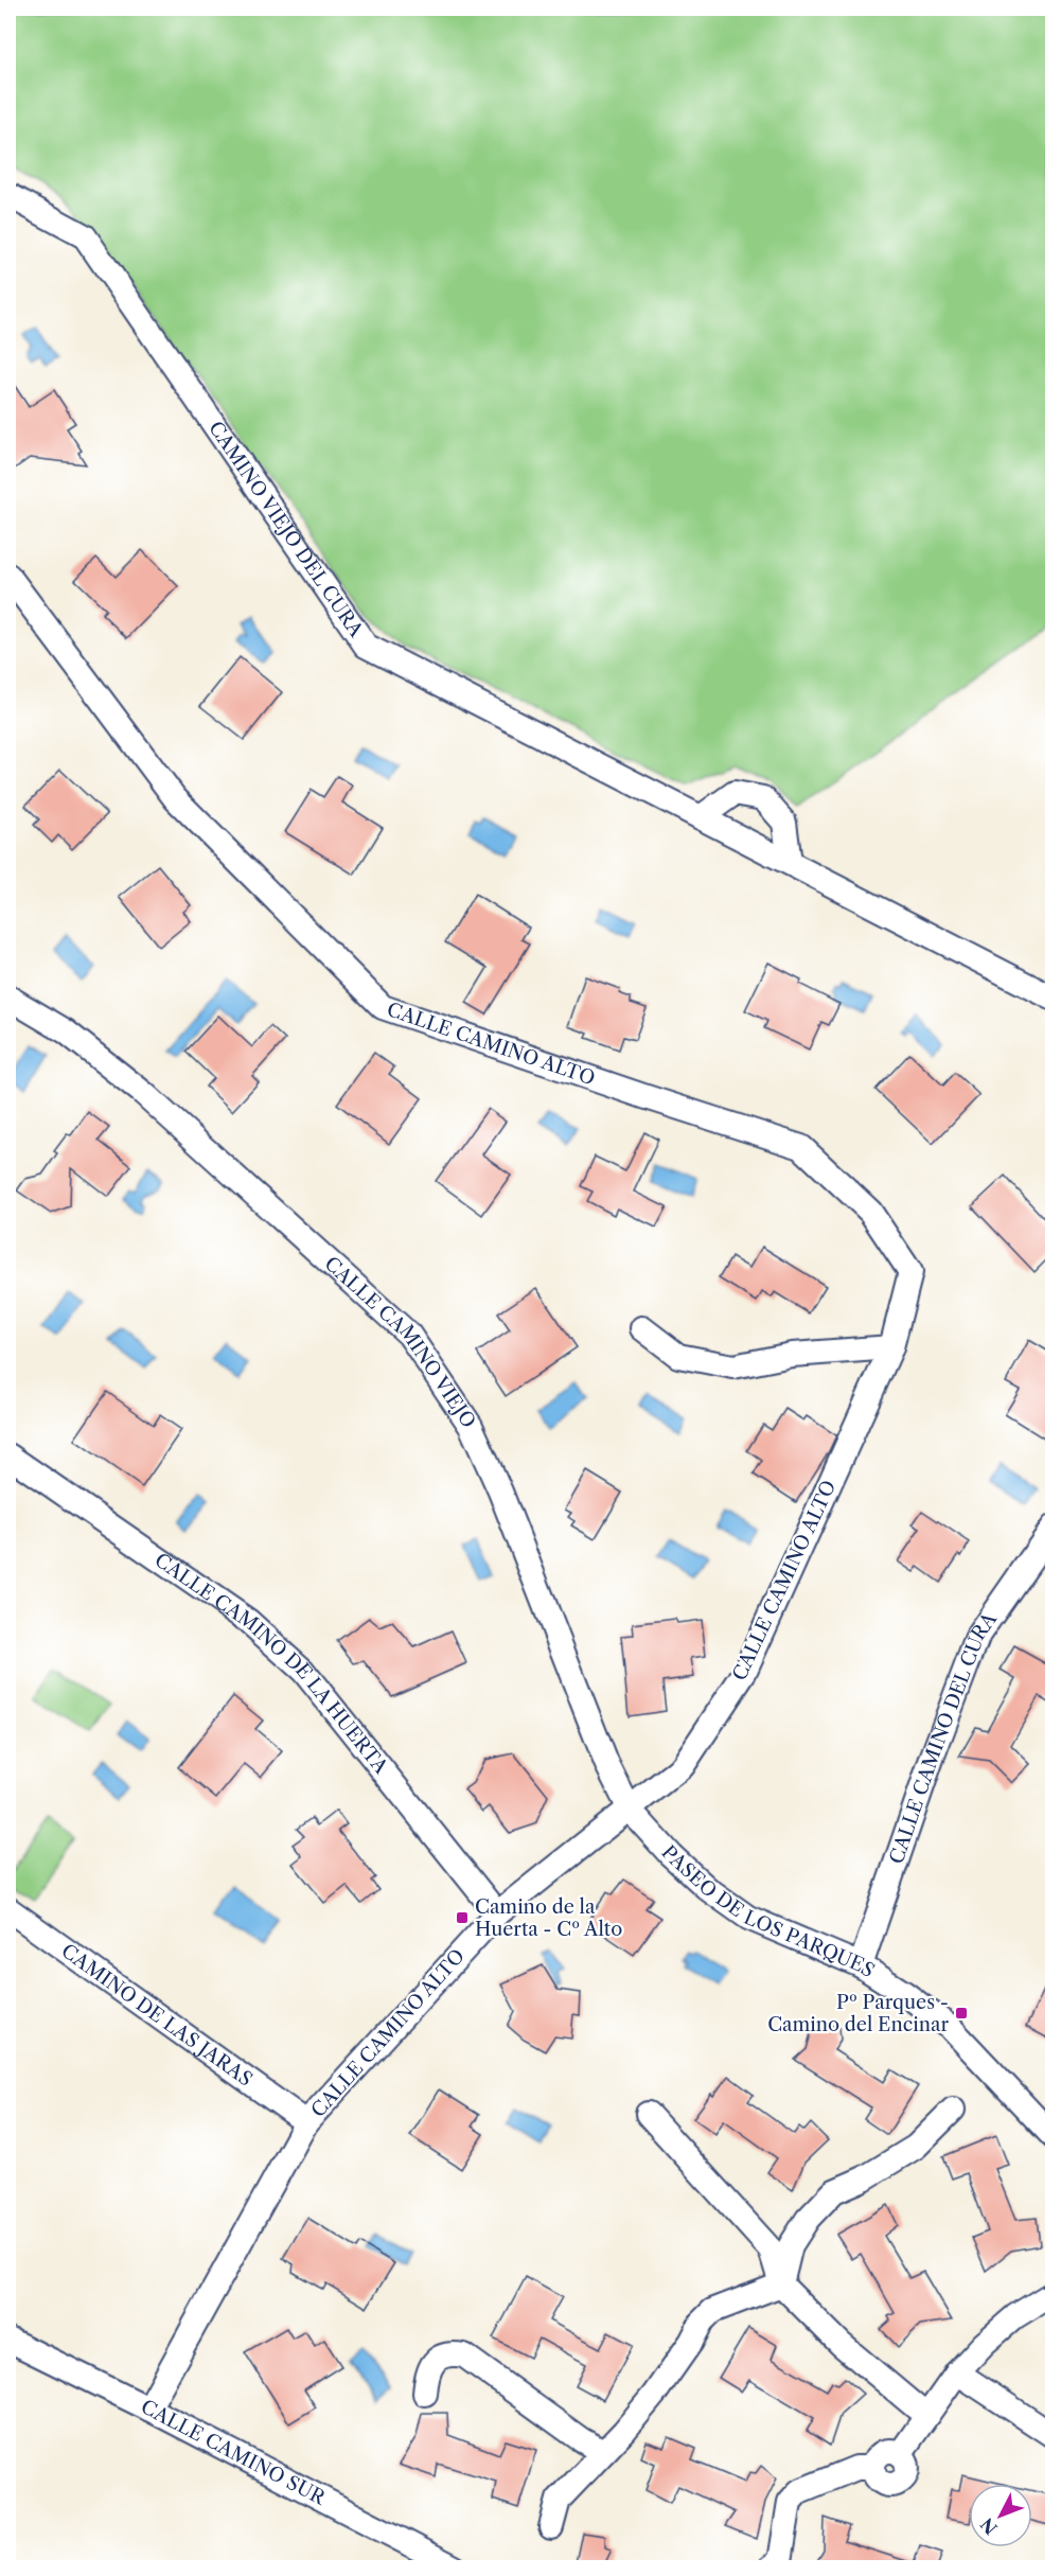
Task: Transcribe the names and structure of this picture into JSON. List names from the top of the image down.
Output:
{
  "streets": {
    "street": [
      "CAMINO VIEJO DEL CURA",
      "CALLE CAMINO ALTO",
      "CALLE CAMINO VIEJO",
      "CALLE CAMINO DE LA HUERTA",
      "CALLE CAMINO DEL CURA",
      "PASEO DE LOS PARQUES",
      "CAMINO DE LAS JARAS",
      "CALLE CAMINO SUR"
    ]
  },
  "crossings": [
    ["CALLE CAMINO ALTO", "CALLE CAMINO VIEJO"],
    ["CALLE CAMINO ALTO", "CALLE CAMINO DE LA HUERTA"],
    ["CALLE CAMINO ALTO", "PASEO DE LOS PARQUES"],
    ["CALLE CAMINO ALTO", "CAMINO DE LAS JARAS"],
    ["CALLE CAMINO ALTO", "CALLE CAMINO SUR"],
    ["CALLE CAMINO VIEJO", "PASEO DE LOS PARQUES"],
    ["CALLE CAMINO DEL CURA", "PASEO DE LOS PARQUES"]
  ],
  "places": {
    "transit": ["Camino de la Huerta - Cº Alto", "Pº Parques - Camino del Encinar"]
  },
  "north": "bottom left"
}
